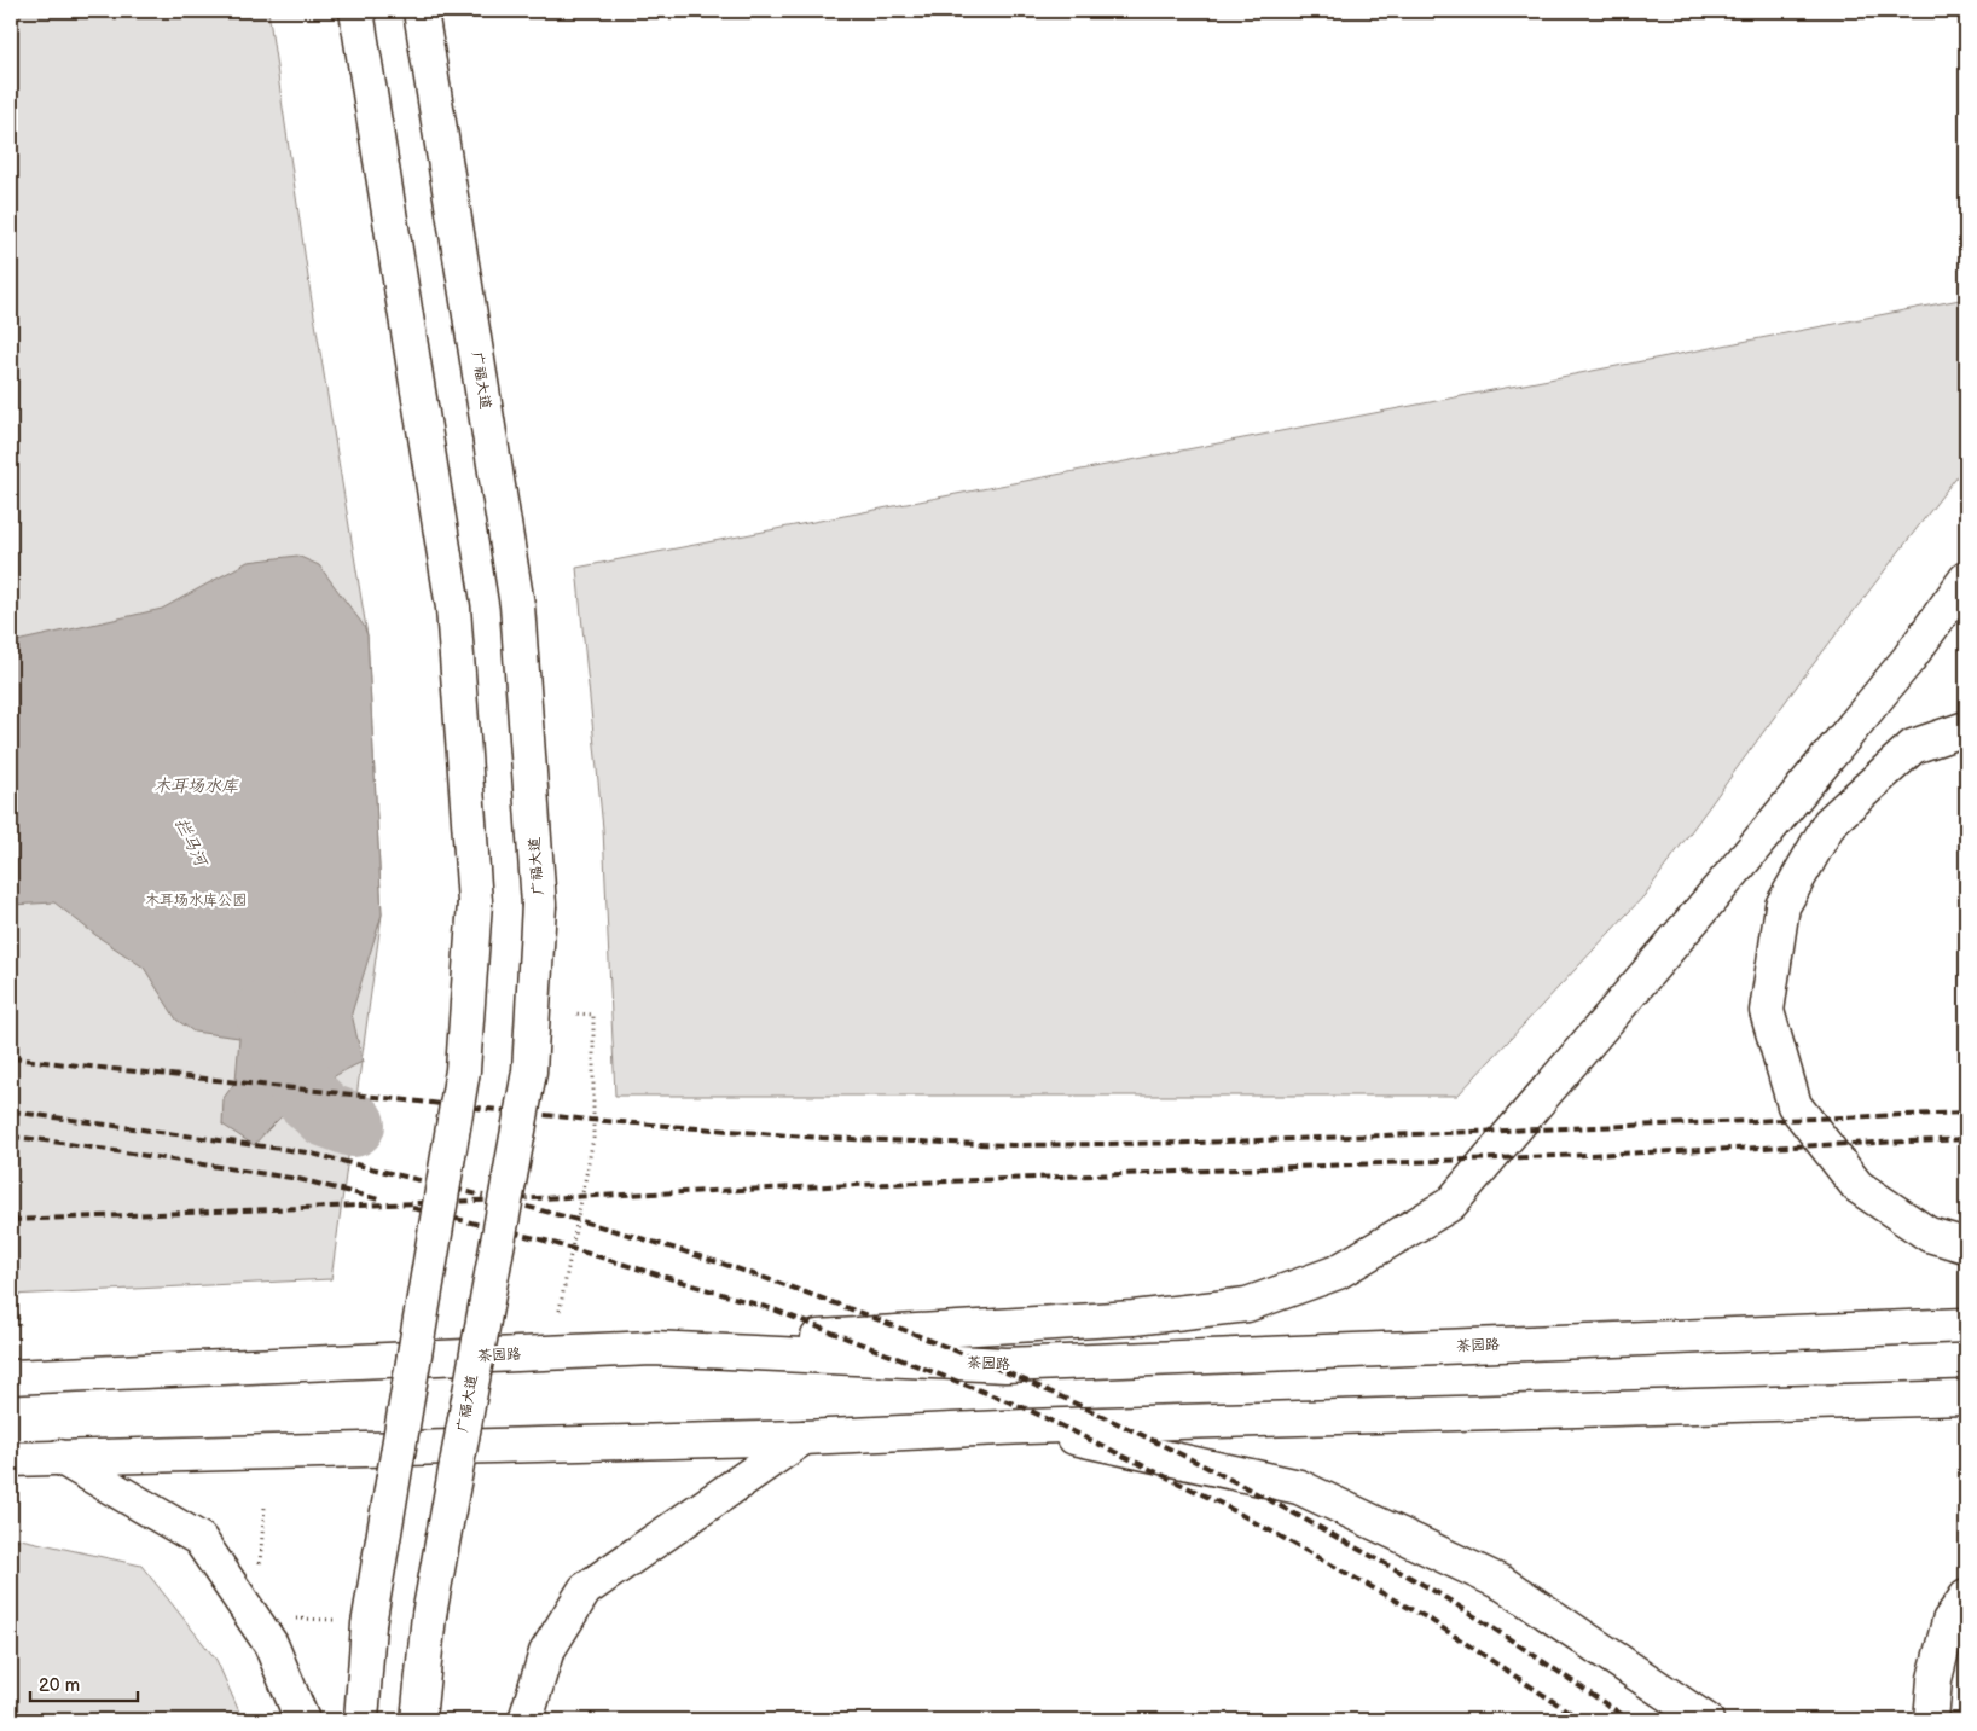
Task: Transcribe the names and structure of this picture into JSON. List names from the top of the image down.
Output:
{
  "streets": {
    "main road": ["广福大道", "茶园路"]
  },
  "water": ["木耳场水库", "拦马河"],
  "parks": ["木耳场水库公园"],
  "scale_bar": "20 m"
}
